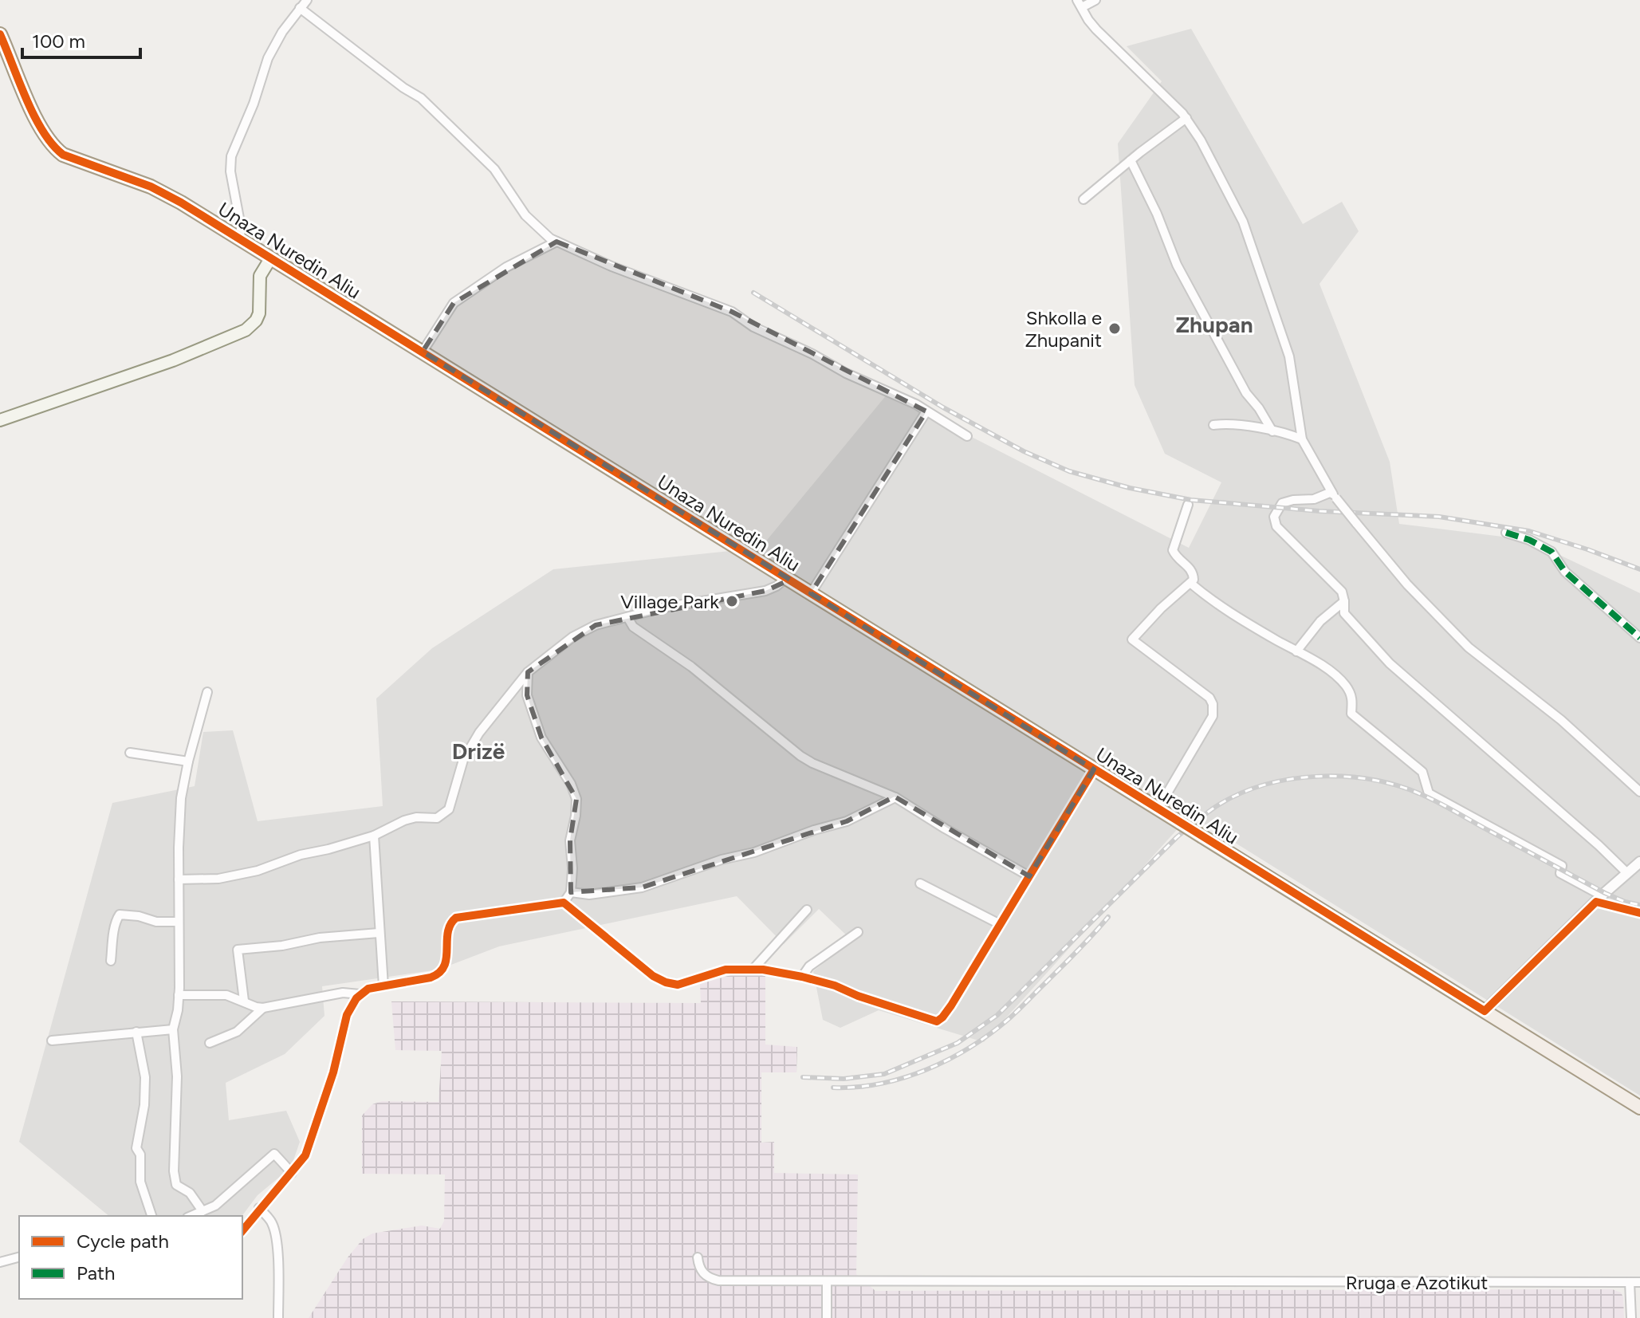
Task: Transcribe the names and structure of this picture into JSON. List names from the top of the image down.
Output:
{
  "streets": {
    "main road": ["Unaza Nuredin Aliu"],
    "street": ["Rruga e Azotikut"]
  },
  "districts": ["Zhupan", "Drizë"],
  "places": ["Shkolla e Zhupanit", "Village Park"],
  "legend": ["Cycle path", "Path"],
  "scale_bar": "100 m"
}
